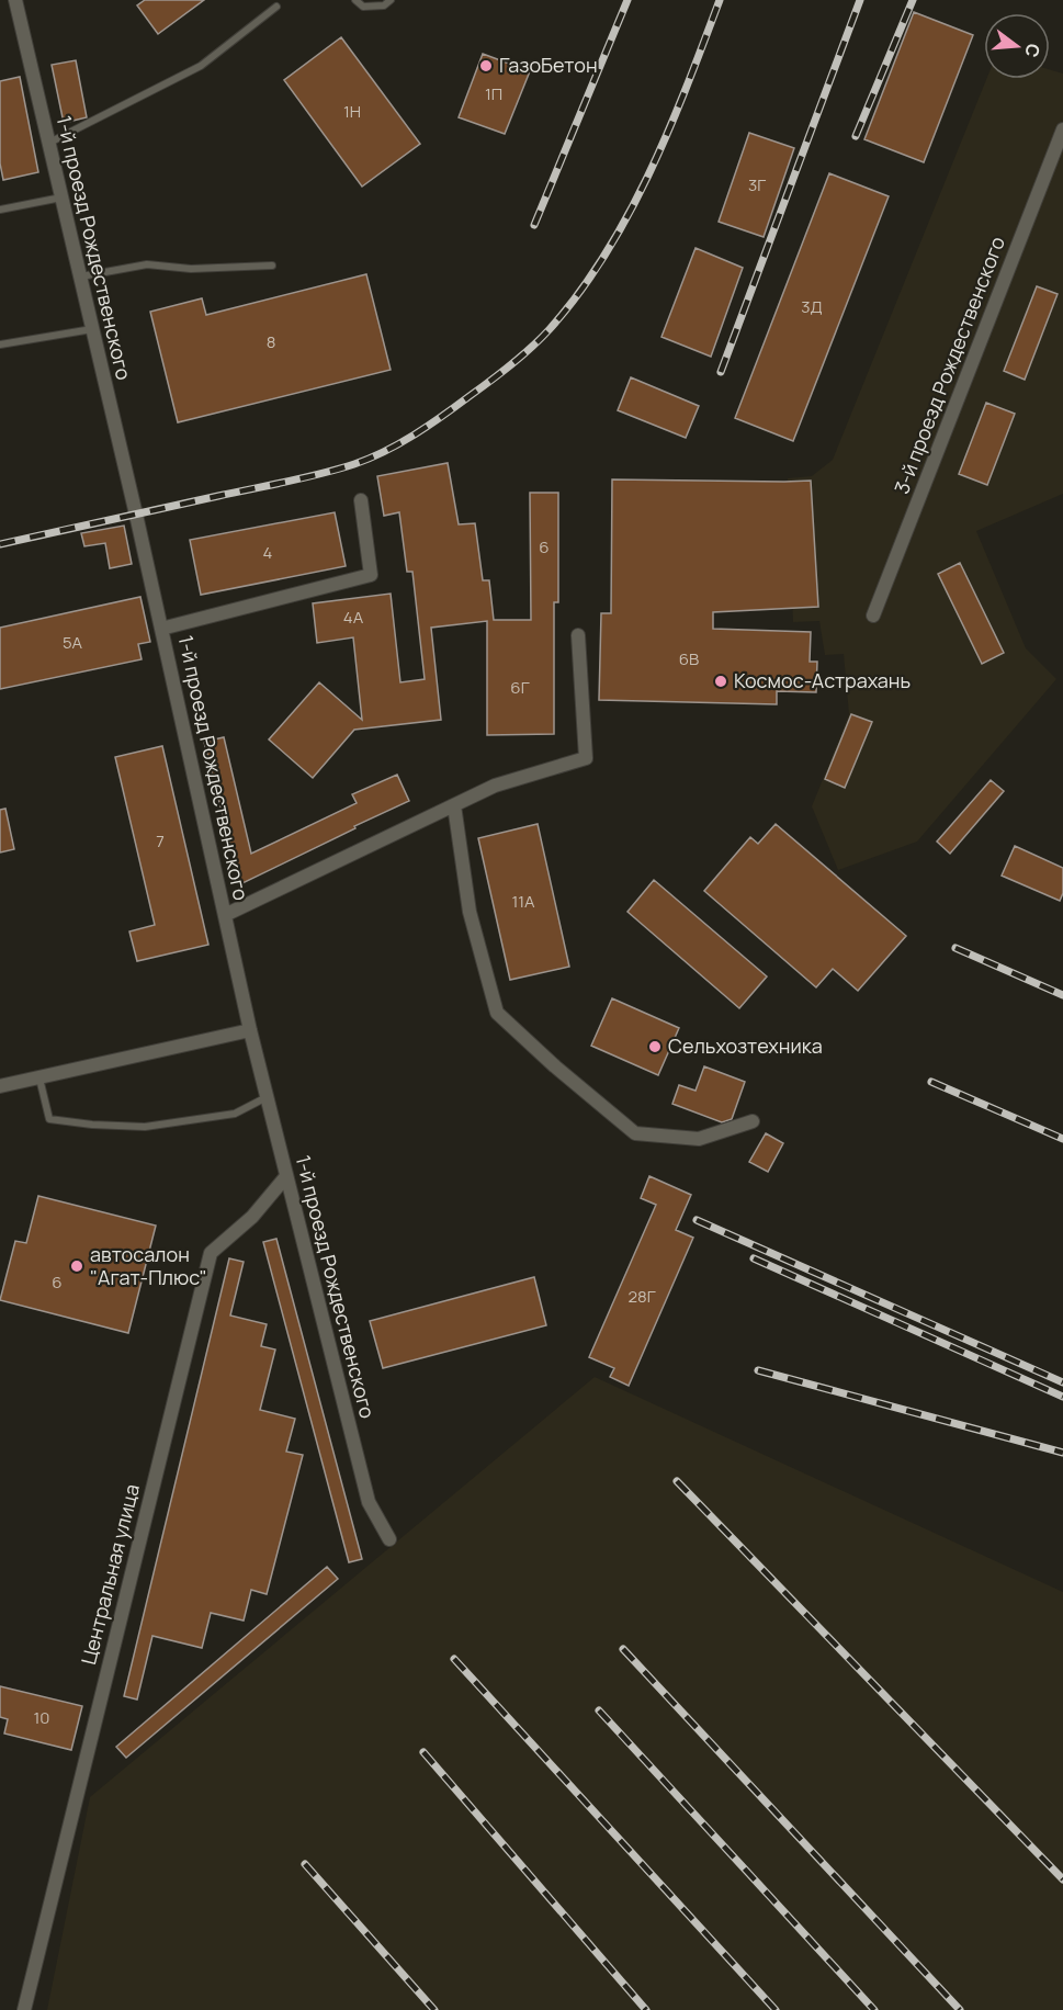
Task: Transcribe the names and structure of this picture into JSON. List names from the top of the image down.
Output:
{
  "streets": {
    "street": ["1-й проезд Рождественского", "3-й проезд Рождественского", "Центральная улица"]
  },
  "crossings": [
    ["1-й проезд Рождественского", "Центральная улица"]
  ],
  "places": [
    "ГазоБетон",
    "Космос-Астрахань",
    "Сельхозтехника",
    "автосалон \"Агат-Плюс\""
  ],
  "house_numbers": [
    "1П",
    "1Н",
    "3Г",
    "3Д",
    "8",
    "6",
    "4",
    "4А",
    "5А",
    "6В",
    "6Г",
    "7",
    "11А",
    "6",
    "28Г",
    "10"
  ],
  "north": "right"
}
